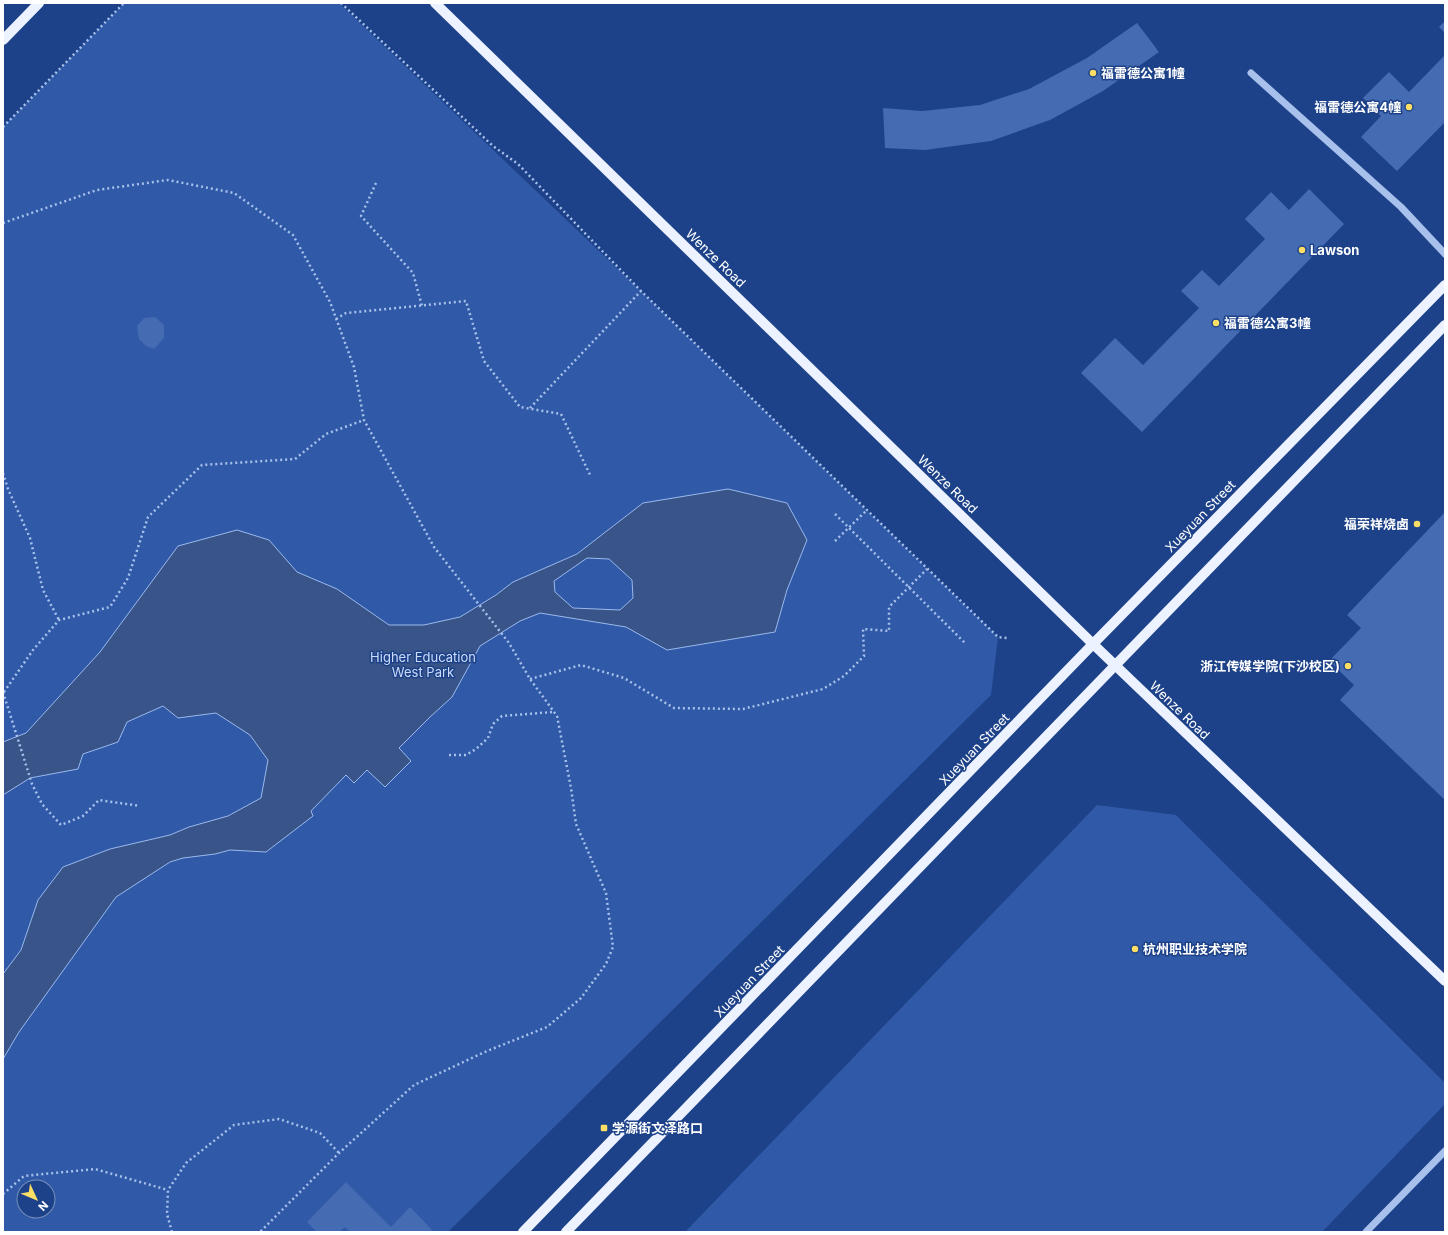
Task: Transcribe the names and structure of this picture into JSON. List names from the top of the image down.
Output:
{
  "streets": {
    "main road": ["Wenze Road", "Xueyuan Street"]
  },
  "crossings": [
    ["Wenze Road", "Xueyuan Street"]
  ],
  "parks": ["Higher Education West Park"],
  "places": {
    "other": [
      "福雷德公寓1幢",
      "福雷德公寓4幢",
      "Lawson",
      "福雷德公寓3幢",
      "福荣祥烧卤",
      "浙江传媒学院(下沙校区)",
      "杭州职业技术学院"
    ],
    "transit": ["学源街文泽路口"]
  },
  "north": "bottom right"
}
